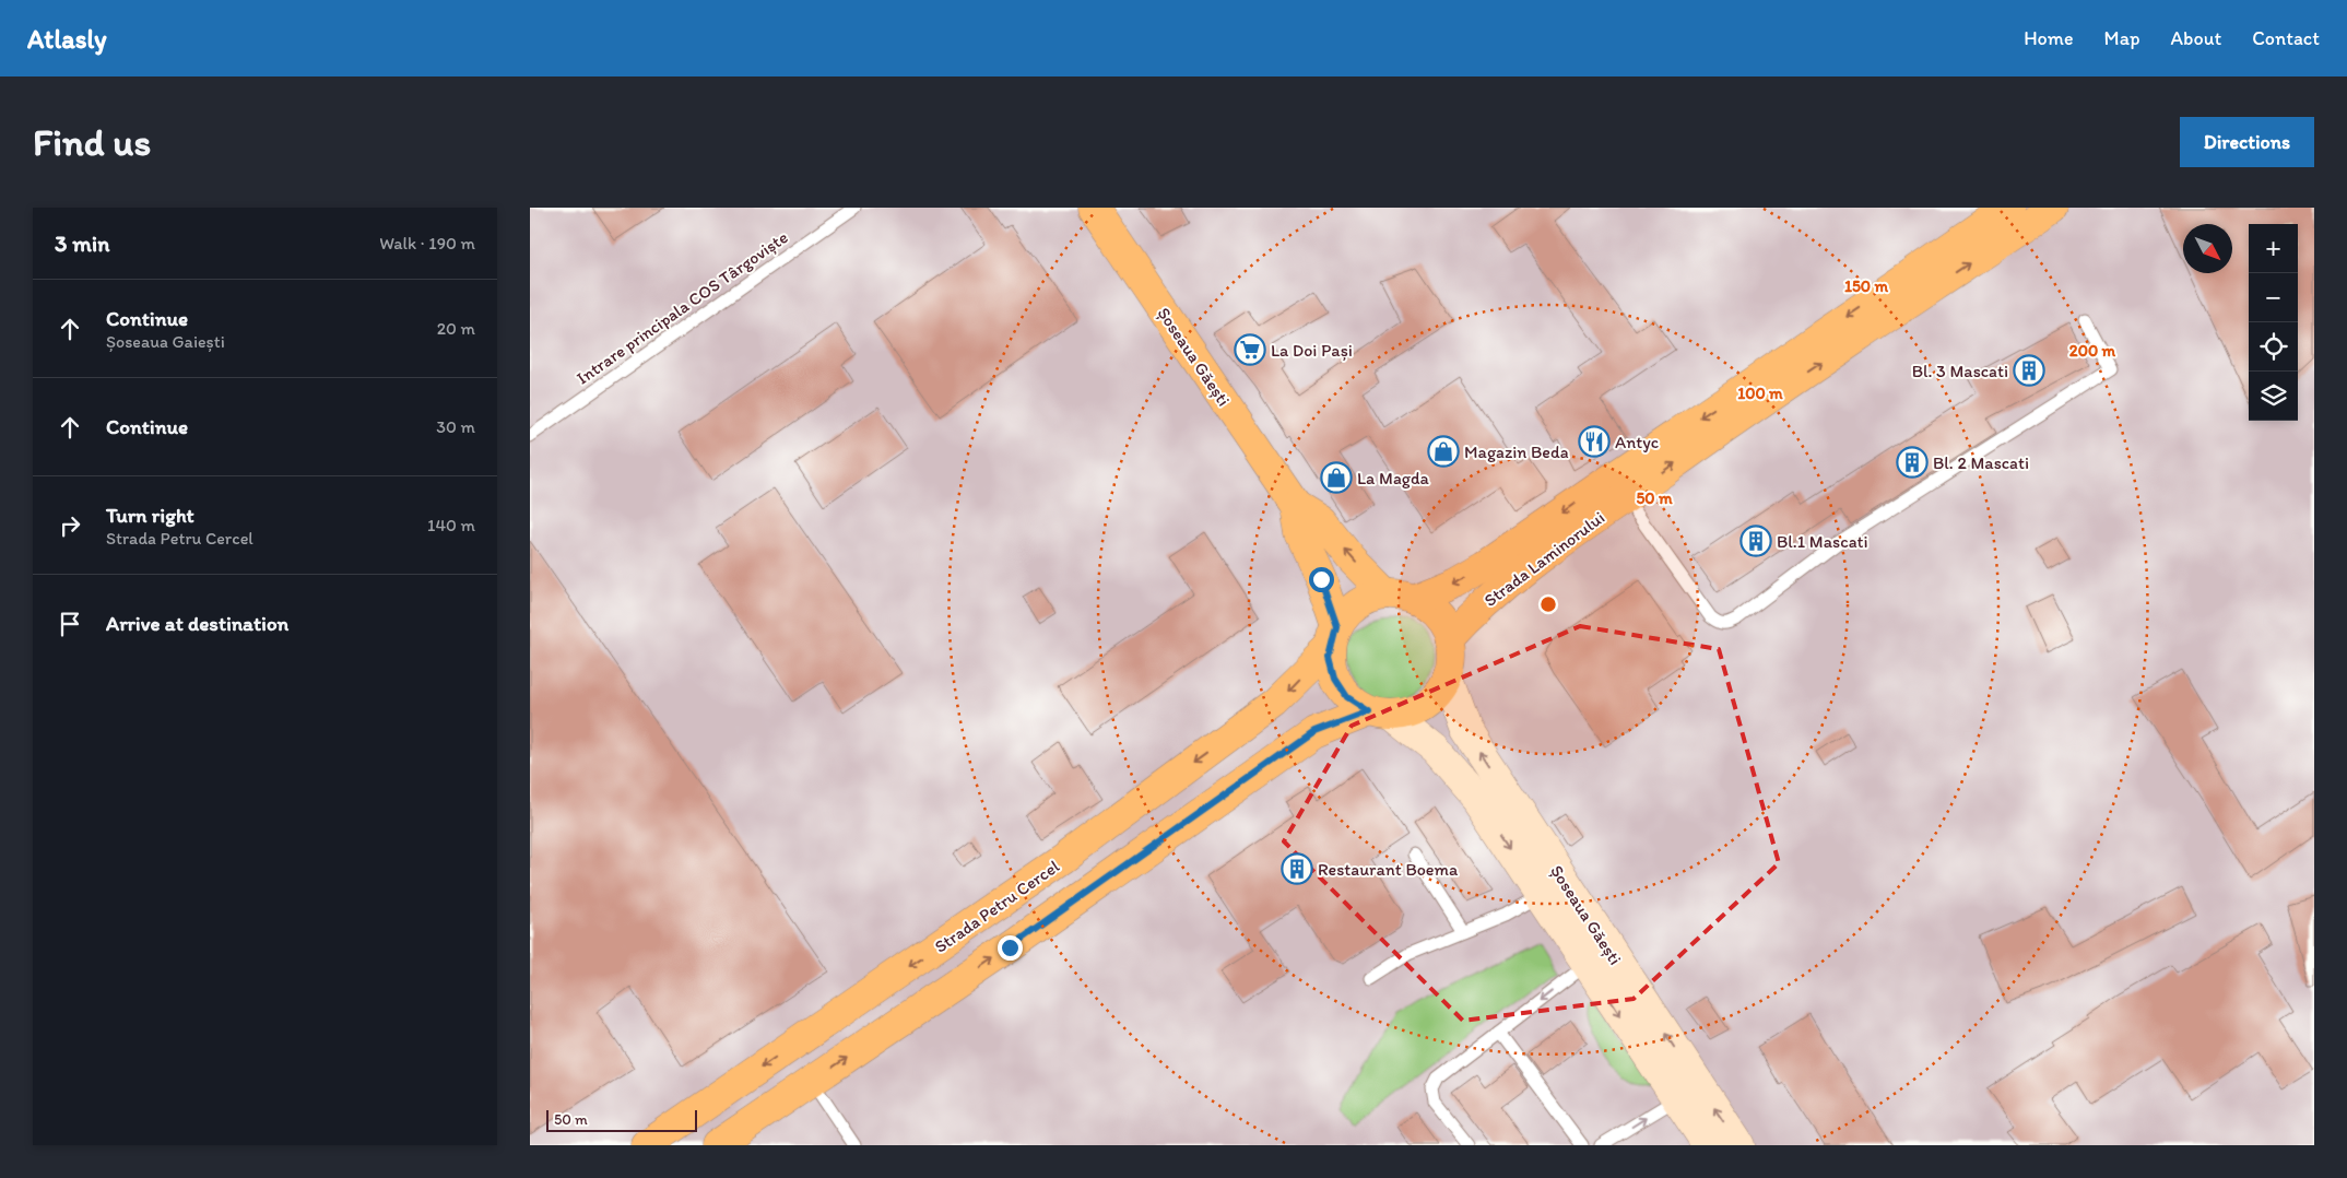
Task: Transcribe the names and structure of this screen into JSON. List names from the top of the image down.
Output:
{
  "streets": {
    "main road": ["Șoseaua Găești", "Strada Laminorului", "Strada Petru Cercel"],
    "lane": ["Intrare principala COS Târgoviște"]
  },
  "crossings": [
    ["Șoseaua Găești", "Strada Laminorului"],
    ["Șoseaua Găești", "Strada Petru Cercel"],
    ["Strada Laminorului", "Strada Petru Cercel"]
  ],
  "places": {
    "supermarket": ["La Doi Pași"],
    "building": [
      "Bl. 3 Mascati",
      "Bl. 2 Mascati",
      "Bl.1 Mascati",
      "Restaurant Boema"
    ],
    "restaurant": ["Antyc"],
    "shop": ["Magazin Beda", "La Magda"]
  },
  "scale_bar": "50 m",
  "north": "bottom right",
  "page": {
    "header": "Atlasly",
    "nav": [
      "Home",
      "Map",
      "About",
      "Contact"
    ],
    "buttons": "Directions",
    "title": "Find us",
    "heading": ["3 min", "Walk · 190 m"],
    "map_buttons": ["+", "−"],
    "list": [
      ["Continue", "Șoseaua Gaiești", "20 m"],
      ["Continue", "30 m"],
      ["Turn right", "Strada Petru Cercel", "140 m"],
      "Arrive at destination"
    ],
    "scale": "50 m"
  },
  "rings": [
    "150 m",
    "200 m",
    "100 m",
    "50 m"
  ]
}
